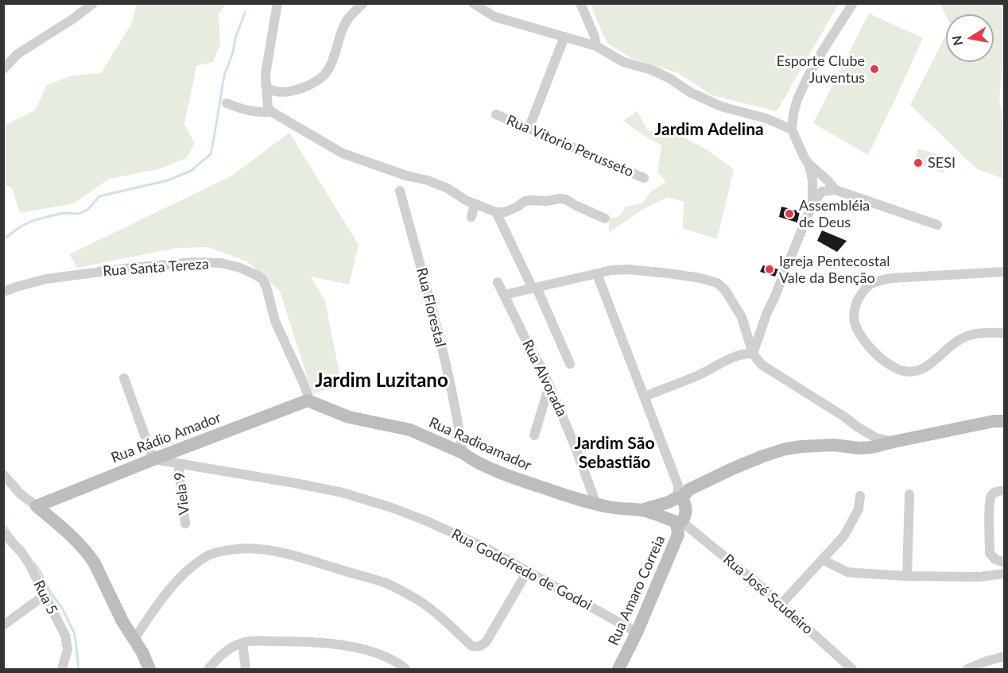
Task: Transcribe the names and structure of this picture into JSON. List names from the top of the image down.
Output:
{
  "streets": {
    "street": [
      "Rua Vitorio Perusseto",
      "Rua Santa Tereza",
      "Rua Florestal",
      "Rua Alvorada",
      "Rua Rádio Amador",
      "Rua Radioamador",
      "Viela 9",
      "Rua Godofredo de Godoi",
      "Rua Amaro Correia",
      "Rua José Scudeiro",
      "Rua 5"
    ]
  },
  "crossings": [
    ["Rua Santa Tereza", "Rua Rádio Amador"],
    ["Rua Santa Tereza", "Rua Radioamador"],
    ["Rua Florestal", "Rua Radioamador"],
    ["Rua Alvorada", "Rua Radioamador"],
    ["Rua Rádio Amador", "Rua Radioamador"],
    ["Rua Rádio Amador", "Viela 9"],
    ["Rua Rádio Amador", "Rua Godofredo de Godoi"],
    ["Rua Radioamador", "Rua Amaro Correia"],
    ["Rua Radioamador", "Rua José Scudeiro"],
    ["Viela 9", "Rua Godofredo de Godoi"],
    ["Rua Godofredo de Godoi", "Rua Amaro Correia"],
    ["Rua Amaro Correia", "Rua José Scudeiro"]
  ],
  "districts": ["Jardim Adelina", "Jardim Luzitano", "Jardim São Sebastião"],
  "places": [
    "Esporte Clube Juventus",
    "SESI",
    "Assembléia de Deus",
    "Igreja Pentecostal Vale da Benção"
  ],
  "north": "left"
}
